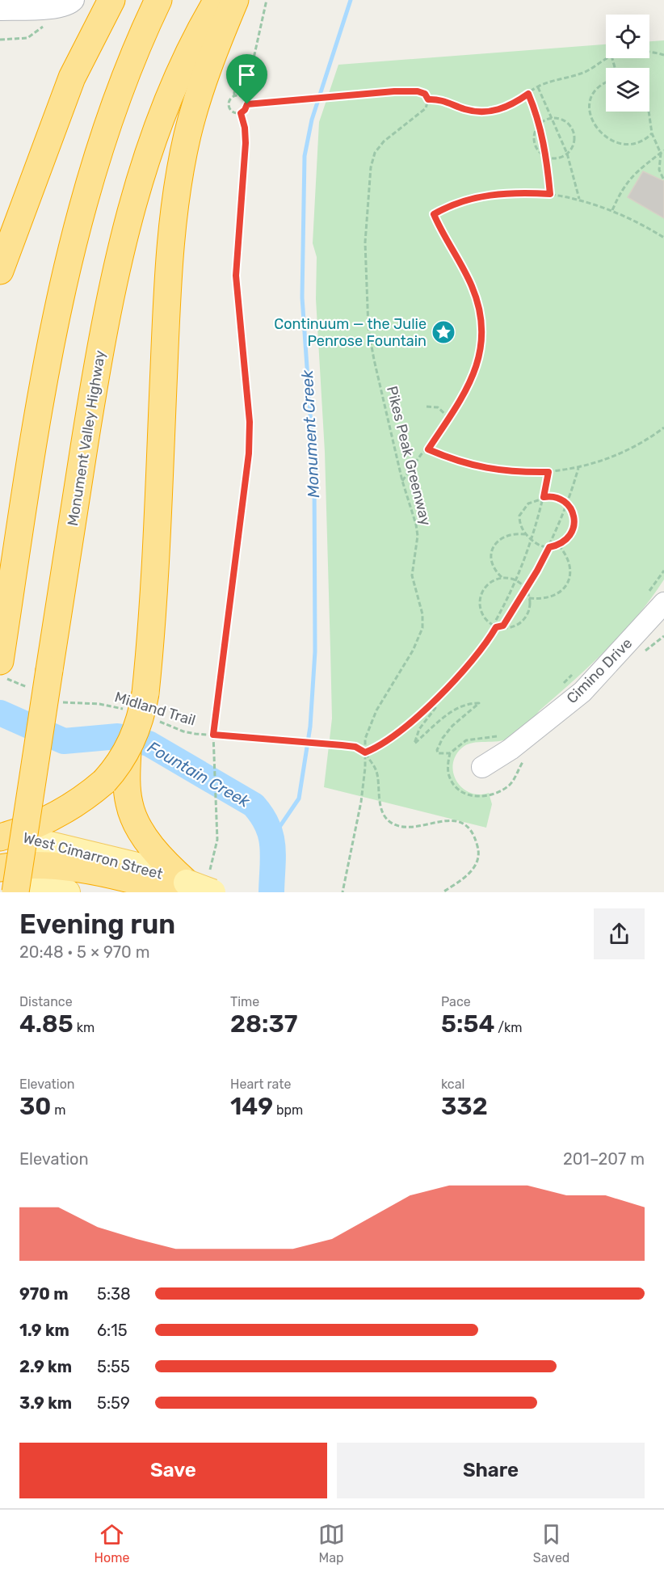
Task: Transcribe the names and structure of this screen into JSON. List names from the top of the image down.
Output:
{
  "streets": {
    "highway": ["Monument Valley Highway"],
    "main road": ["West Cimarron Street"],
    "street": ["Cimino Drive"],
    "path": ["Pikes Peak Greenway", "Midland Trail"]
  },
  "crossings": [
    ["Pikes Peak Greenway", "Midland Trail"]
  ],
  "water": ["Monument Creek", "Fountain Creek"],
  "places": {
    "place": ["Continuum — the Julie Penrose Fountain"]
  },
  "page": {
    "heading": ["Evening run", "20:48 · 5 × 970 m"],
    "stats": [
      ["Distance", "4.85 km"],
      ["Time", "28:37"],
      ["Pace", "5:54 /km"],
      ["Elevation", "30 m"],
      ["Heart rate", "149 bpm"],
      ["kcal", "332"]
    ],
    "chart": ["Elevation", "201–207 m"],
    "list": [
      {
        "name": "970 m",
        "note": "5:38"
      },
      {
        "name": "1.9 km",
        "note": "6:15"
      },
      {
        "name": "2.9 km",
        "note": "5:55"
      },
      {
        "name": "3.9 km",
        "note": "5:59"
      }
    ],
    "buttons": ["Save", "Share"],
    "tabs": ["Home", "Map", "Saved"]
  }
}
